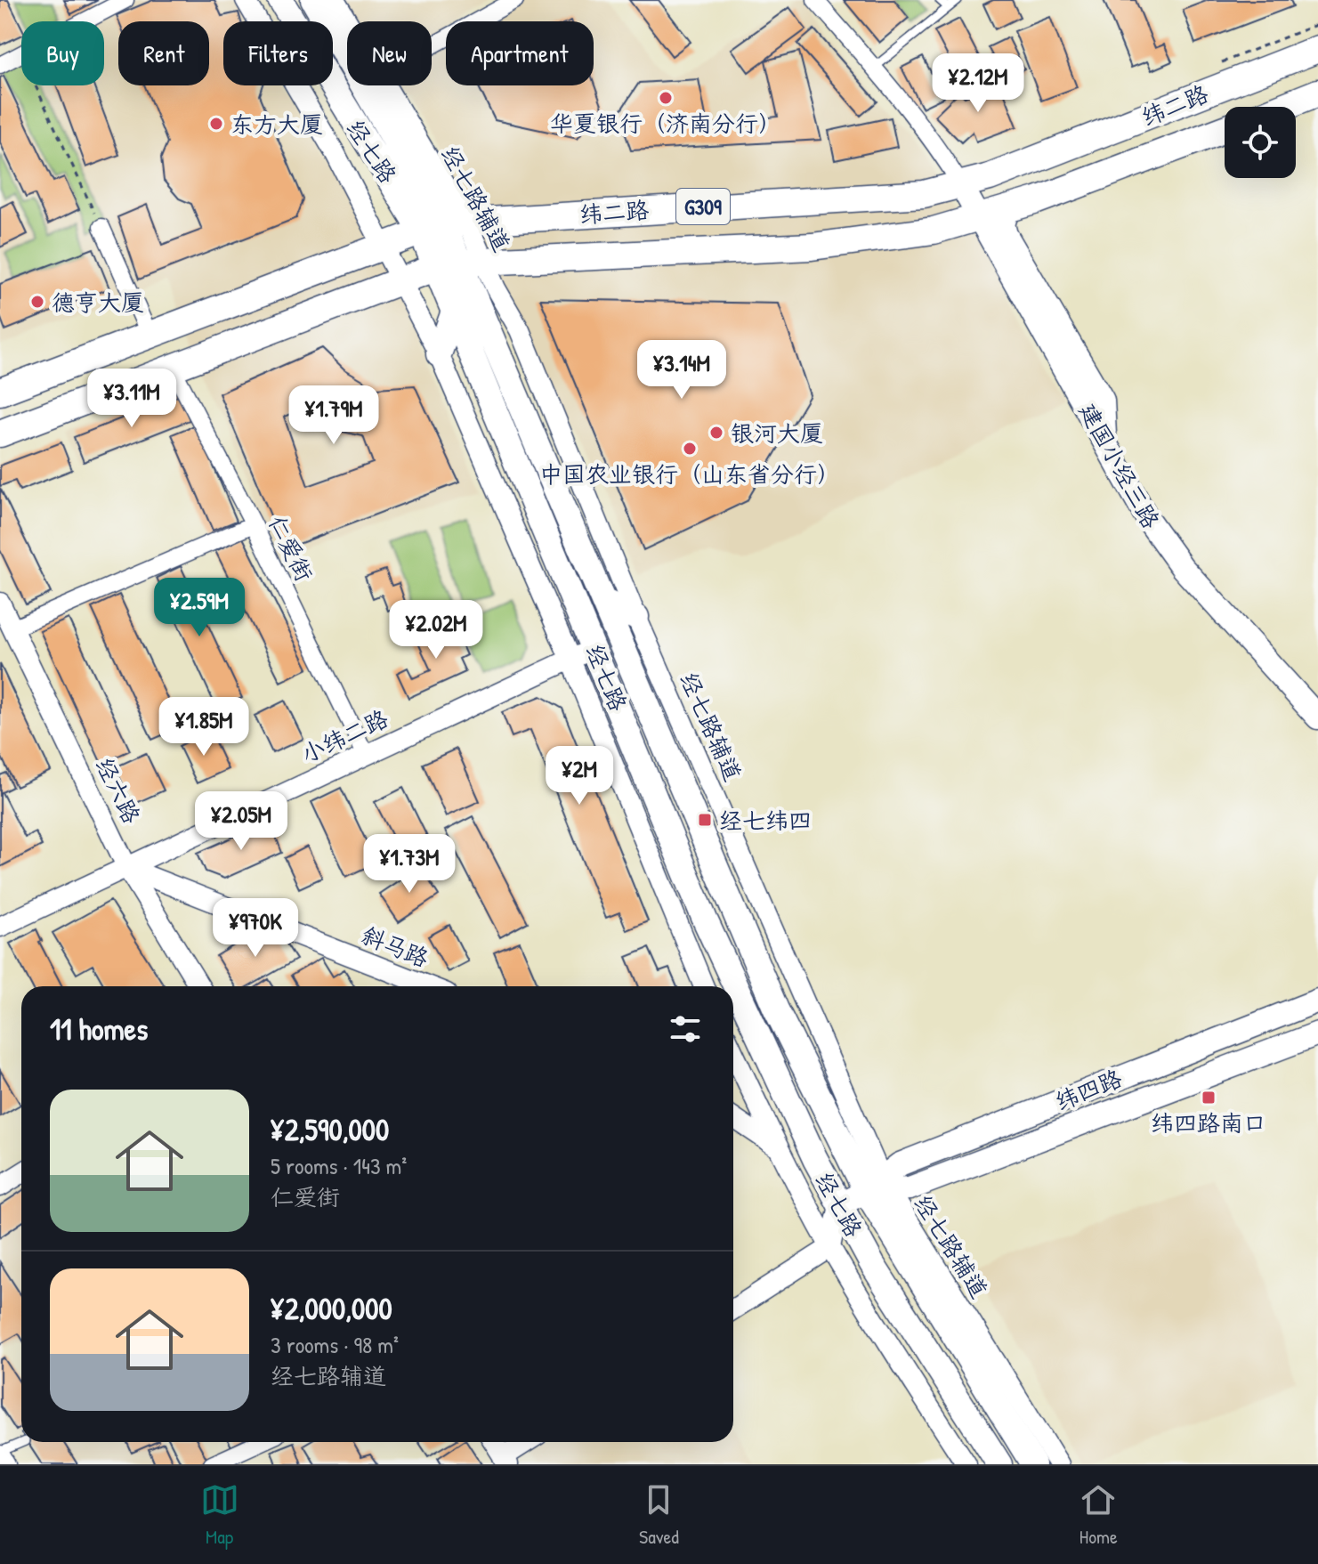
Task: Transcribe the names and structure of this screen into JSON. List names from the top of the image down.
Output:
{
  "streets": {
    "highway": ["纬二路", "G309"],
    "main road": ["经七路", "建国小经三路", "纬四路"],
    "street": [
      "经七路辅道",
      "仁爱街",
      "小纬二路",
      "经六路",
      "斜马路"
    ]
  },
  "crossings": [
    ["纬二路", "经七路"],
    ["纬二路", "经七路辅道"],
    ["纬二路", "建国小经三路"],
    ["纬二路", "仁爱街"],
    ["经七路", "经七路辅道"],
    ["经七路", "小纬二路"],
    ["经七路", "纬四路"],
    ["经七路辅道", "纬四路"],
    ["仁爱街", "小纬二路"],
    ["小纬二路", "经六路"],
    ["小纬二路", "斜马路"],
    ["经六路", "斜马路"]
  ],
  "places": {
    "other": [
      "华夏银行（济南分行）",
      "东方大厦",
      "德亨大厦",
      "银河大厦",
      "中国农业银行（山东省分行）"
    ],
    "transit": ["经七纬四", "纬四路南口"]
  },
  "page": {
    "chip": [
      "Buy",
      "Rent",
      "Filters",
      "New",
      "Apartment"
    ],
    "price": [
      "¥2.12M",
      "¥3.14M",
      "¥3.11M",
      "¥1.79M",
      "¥2.59M",
      "¥2.02M",
      "¥1.85M",
      "¥2M",
      "¥2.05M",
      "¥1.73M",
      "¥970K"
    ],
    "heading": "11 homes",
    "list": [
      {
        "name": "¥2,590,000",
        "note": "5 rooms · 143 m² · 仁爱街"
      },
      {
        "name": "¥2,000,000",
        "note": "3 rooms · 98 m² · 经七路辅道"
      }
    ],
    "tabs": ["Map", "Saved", "Home"]
  }
}
